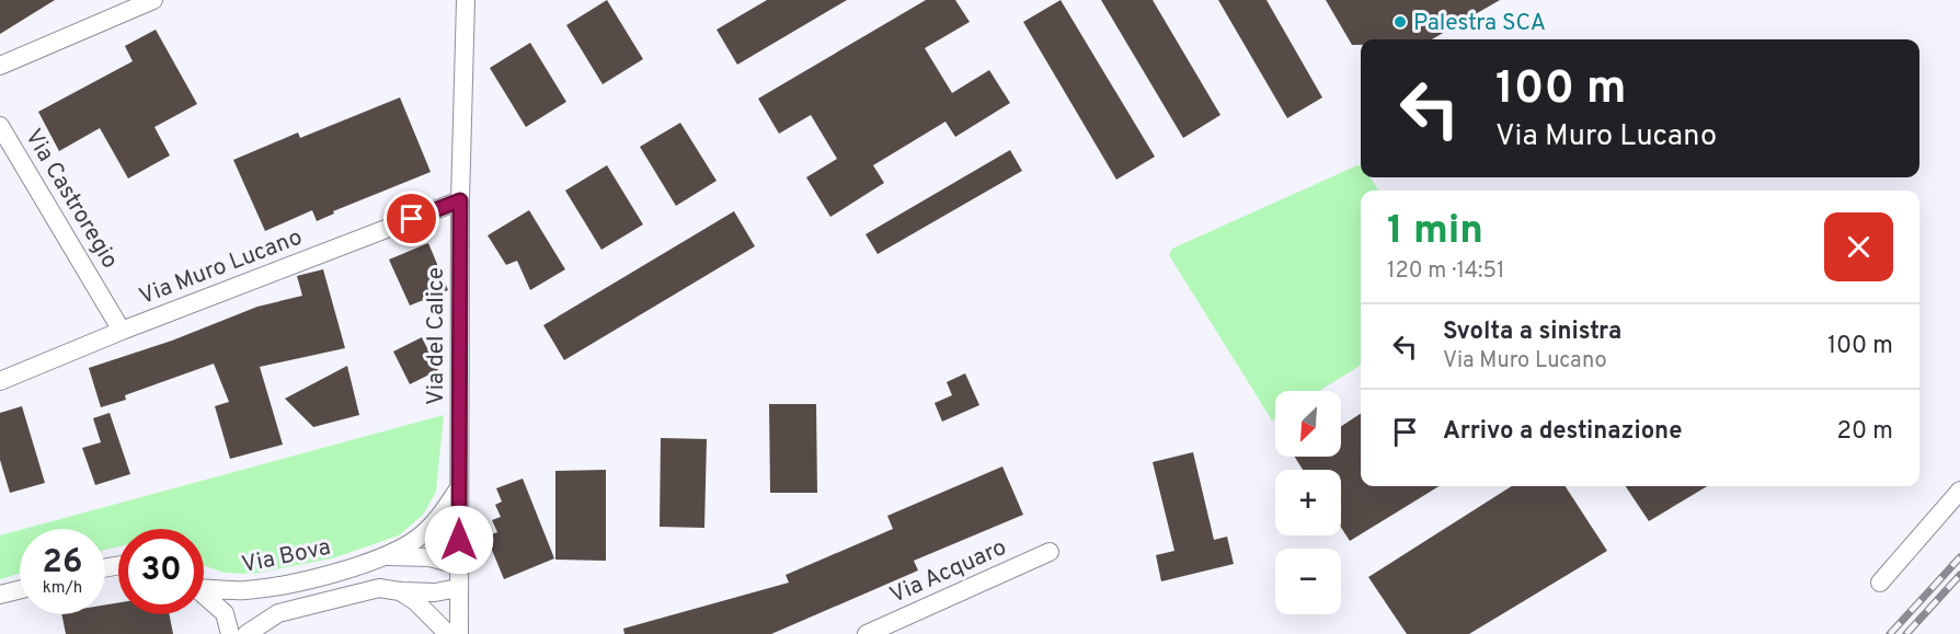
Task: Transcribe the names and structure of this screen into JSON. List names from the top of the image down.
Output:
{
  "streets": {
    "street": [
      "Via Castroregio",
      "Via Muro Lucano",
      "Via del Calice",
      "Via Bova",
      "Via Acquaro"
    ]
  },
  "crossings": [
    ["Via Castroregio", "Via Muro Lucano"],
    ["Via Muro Lucano", "Via del Calice"],
    ["Via del Calice", "Via Bova"]
  ],
  "places": ["Palestra SCA"],
  "north": "bottom left",
  "page": {
    "turn": ["100 m", "Via Muro Lucano"],
    "heading": ["1 min", "120 m · 14:51"],
    "list": [
      {
        "name": "Svolta a sinistra",
        "note": "Via Muro Lucano",
        "value": "100 m"
      },
      {
        "name": "Arrivo a destinazione",
        "value": "20 m"
      }
    ],
    "map_buttons": ["+", "−"],
    "speed": "26 km/h",
    "limit": "30"
  }
}
